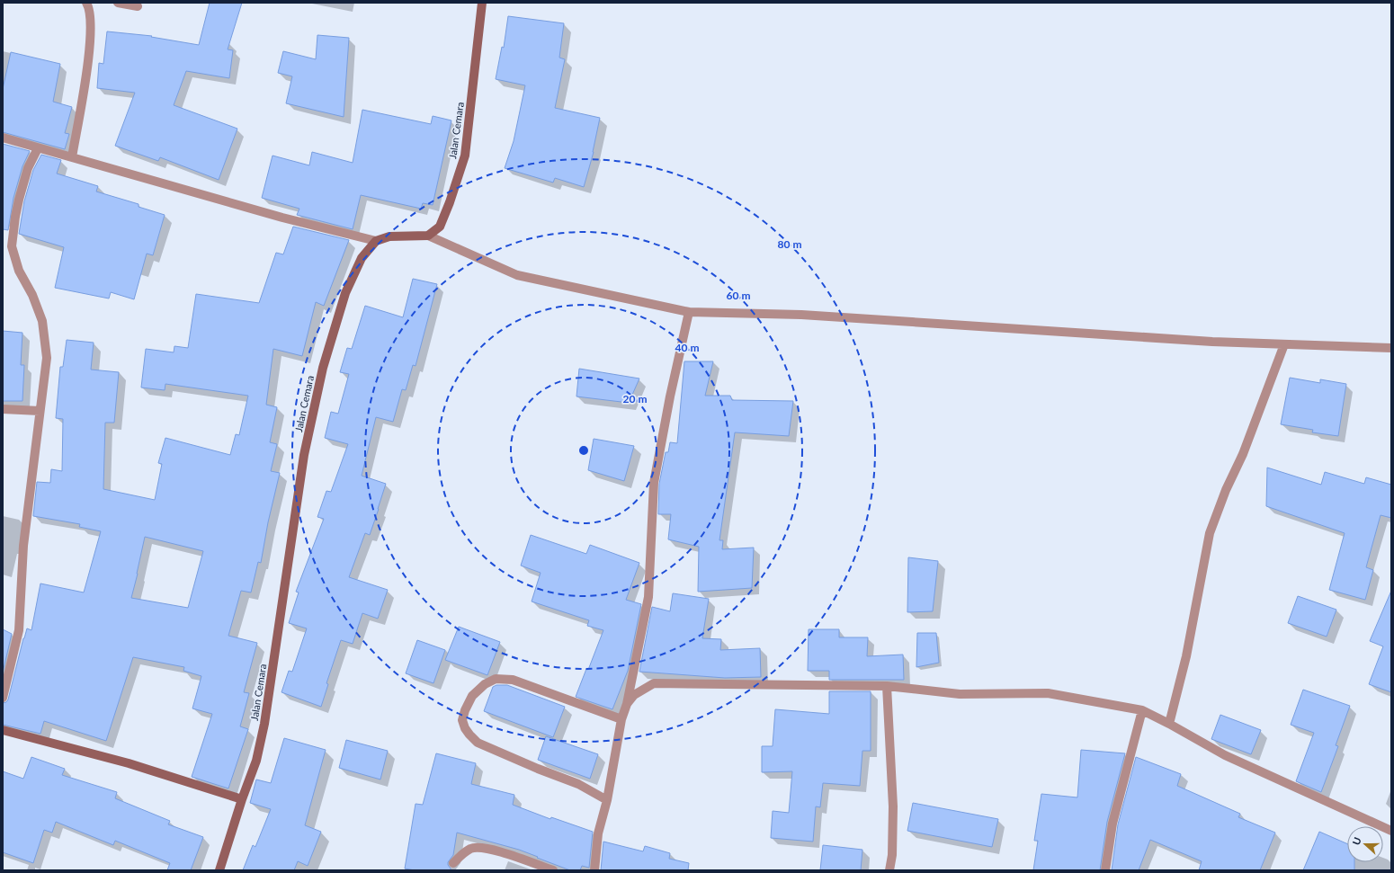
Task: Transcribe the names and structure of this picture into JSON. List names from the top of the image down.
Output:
{
  "streets": {
    "street": ["Jalan Cemara"]
  },
  "north": "left",
  "rings": [
    "80 m",
    "60 m",
    "40 m",
    "20 m"
  ]
}
